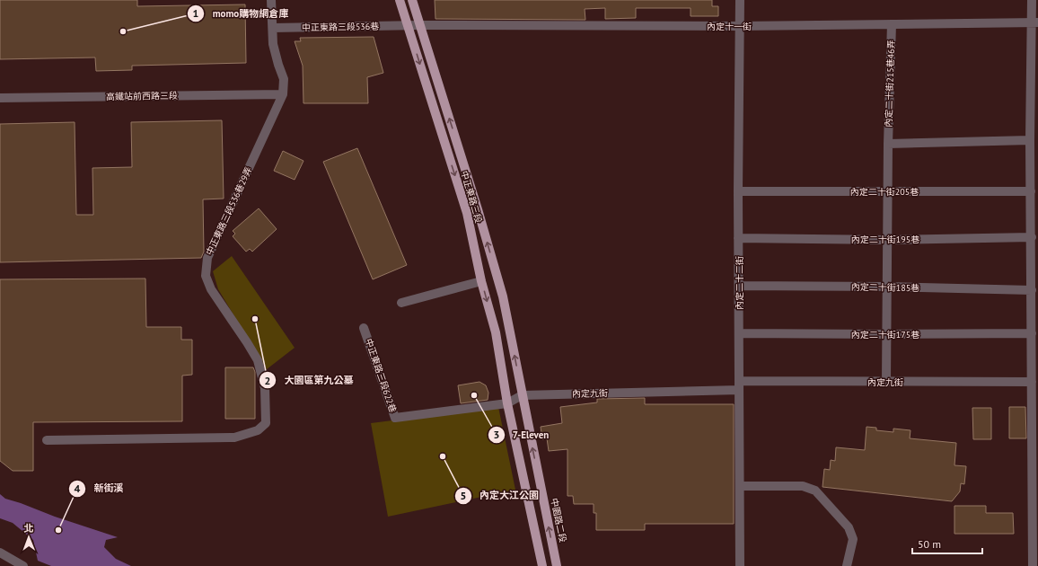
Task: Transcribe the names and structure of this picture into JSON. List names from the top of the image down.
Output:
{
  "streets": {
    "main road": ["中正東路三段", "中園路二段"],
    "street": [
      "內定十一街",
      "中正東路三段536巷",
      "內定二十街215巷46弄",
      "高鐵站前西路三段",
      "內定二十街205巷",
      "中正東路三段536巷29弄",
      "內定二十街195巷",
      "內定二十二街",
      "內定二十街185巷",
      "內定二十街175巷",
      "中正東路三段622巷",
      "內定九街"
    ]
  },
  "crossings": [
    ["內定十一街", "中正東路三段536巷"],
    ["內定十一街", "內定二十街215巷46弄"],
    ["內定十一街", "中正東路三段"],
    ["內定十一街", "內定二十二街"],
    ["內定十一街", "中園路二段"],
    ["中正東路三段536巷", "中正東路三段"],
    ["中正東路三段536巷", "中正東路三段536巷29弄"],
    ["內定二十街215巷46弄", "內定二十街205巷"],
    ["內定二十街215巷46弄", "內定二十街195巷"],
    ["內定二十街215巷46弄", "內定二十街185巷"],
    ["內定二十街215巷46弄", "內定二十街175巷"],
    ["內定二十街215巷46弄", "內定九街"],
    ["高鐵站前西路三段", "中正東路三段536巷29弄"],
    ["內定二十街205巷", "內定二十二街"],
    ["中正東路三段", "中正東路三段622巷"],
    ["中正東路三段", "內定九街"],
    ["內定二十街195巷", "內定二十二街"],
    ["內定二十二街", "內定二十街185巷"],
    ["內定二十二街", "內定二十街175巷"],
    ["內定二十二街", "內定九街"],
    ["中正東路三段622巷", "內定九街"],
    ["內定九街", "中園路二段"]
  ],
  "one_way": ["中正東路三段", "中園路二段"],
  "places": [
    "momo購物網倉庫",
    "大園區第九公墓",
    "7-Eleven",
    "內定大江公園",
    "新街溪"
  ],
  "scale_bar": "50 m",
  "north": "top"
}
